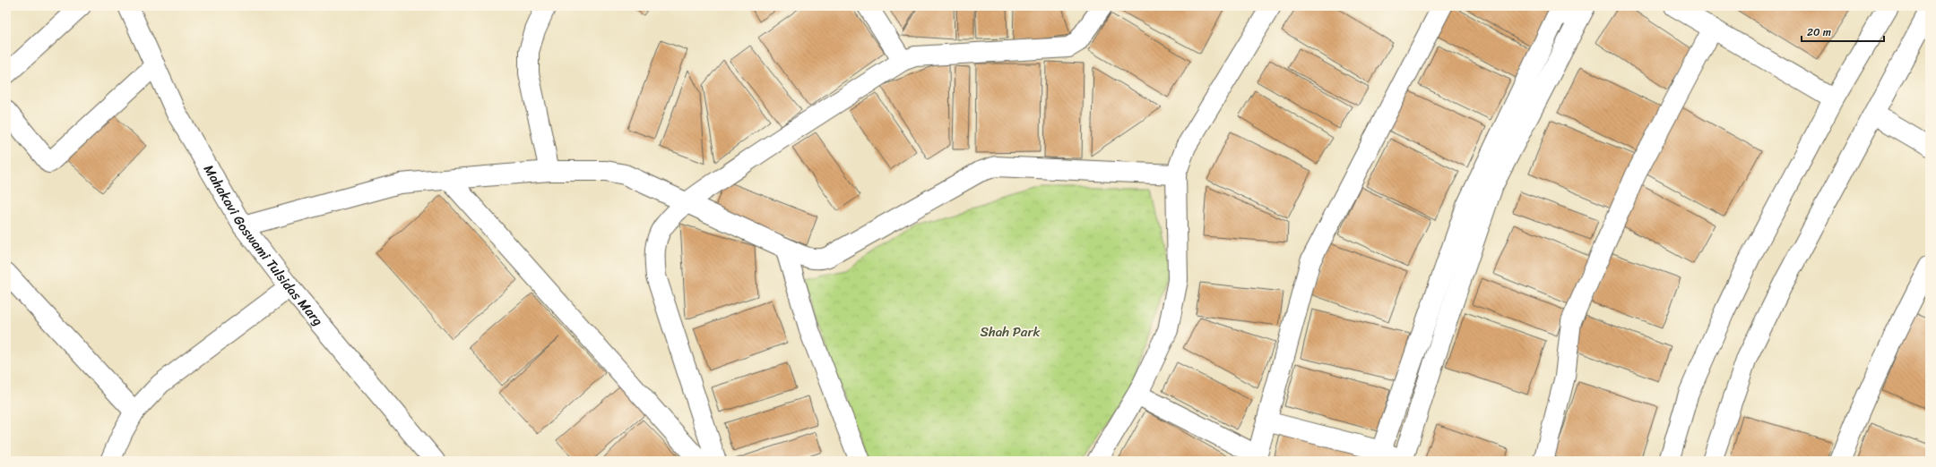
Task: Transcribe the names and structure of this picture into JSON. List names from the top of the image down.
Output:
{
  "streets": {
    "street": ["Mahakavi Goswami Tulsidas Marg"]
  },
  "parks": ["Shah Park"],
  "scale_bar": "20 m"
}
